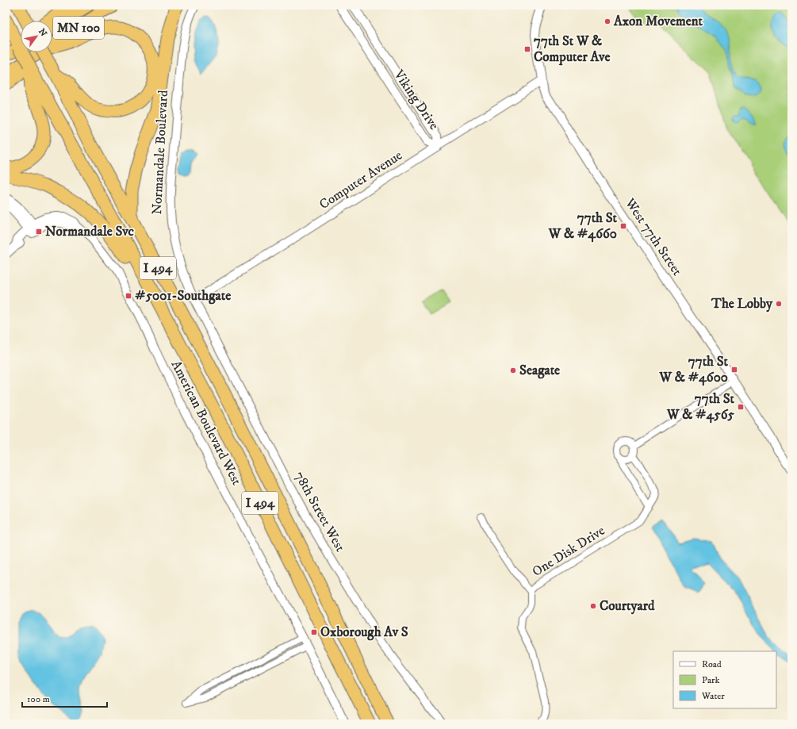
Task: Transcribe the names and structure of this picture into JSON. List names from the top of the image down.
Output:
{
  "streets": {
    "highway": ["MN 100", "I 494"],
    "street": [
      "Viking Drive",
      "Normandale Boulevard",
      "Computer Avenue",
      "West 77th Street",
      "American Boulevard West",
      "78th Street West",
      "One Disk Drive"
    ]
  },
  "crossings": [
    ["Viking Drive", "Computer Avenue"],
    ["Normandale Boulevard", "Computer Avenue"],
    ["Normandale Boulevard", "78th Street West"],
    ["Computer Avenue", "West 77th Street"],
    ["Computer Avenue", "78th Street West"]
  ],
  "places": {
    "other": [
      "Axon Movement",
      "The Lobby",
      "Seagate",
      "Courtyard"
    ],
    "transit": [
      "77th St W & Computer Ave",
      "77th St W & #4660",
      "Normandale Svc",
      "#5001-Southgate",
      "77th St W & #4600",
      "77th St W & #4565",
      "Oxborough Av S"
    ]
  },
  "legend": ["Road", "Park", "Water"],
  "scale_bar": "100 m",
  "north": "top right"
}
